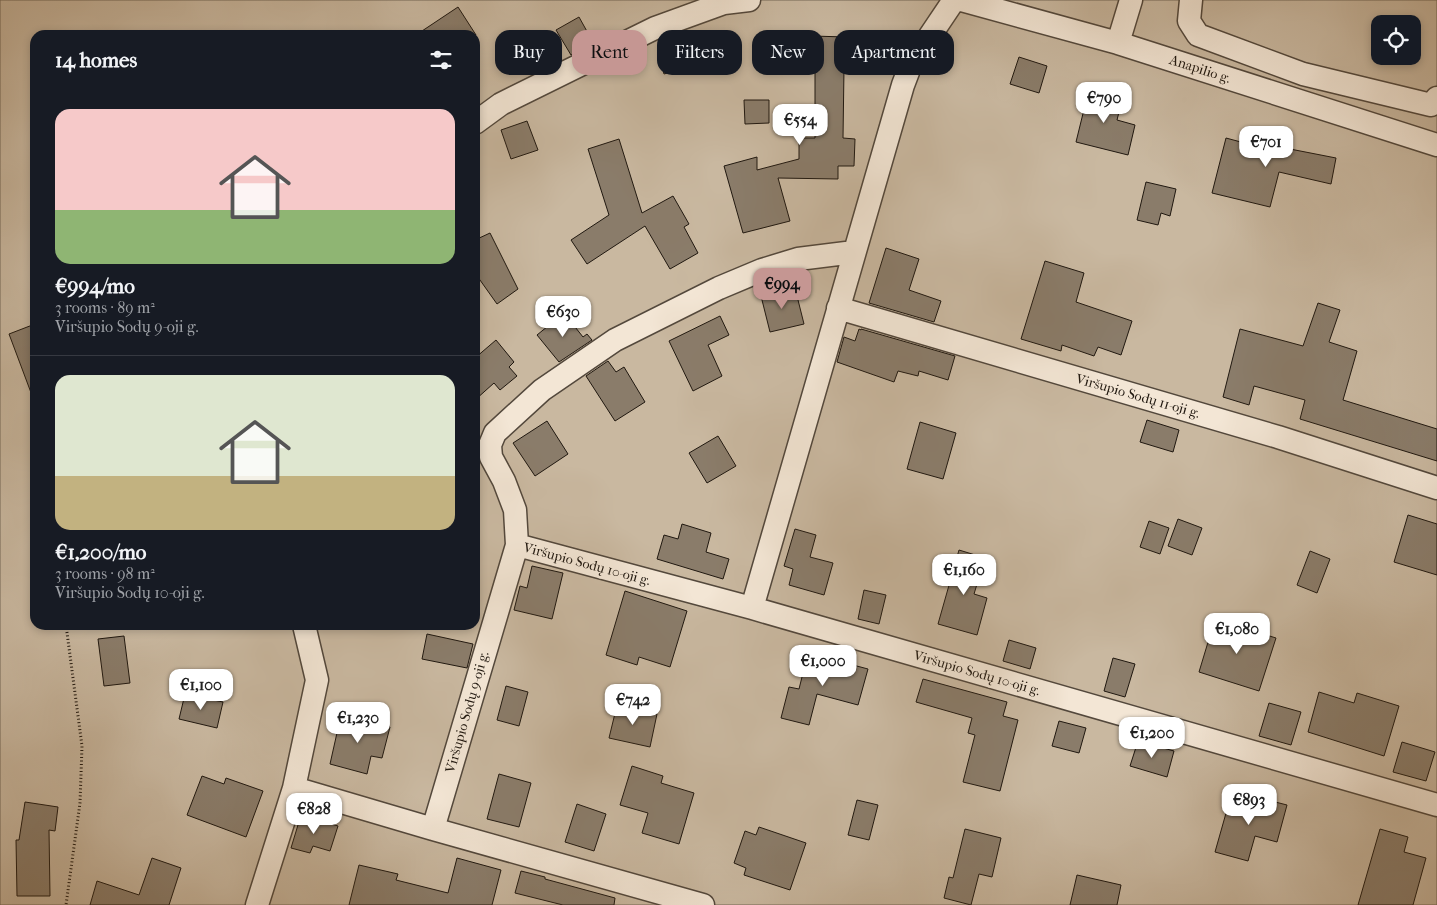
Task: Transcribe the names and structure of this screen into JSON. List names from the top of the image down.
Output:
{
  "streets": {
    "street": [
      "Anapilio g.",
      "Viršupio Sodų 11-oji g.",
      "Viršupio Sodų 10-oji g.",
      "Viršupio Sodų 9-oji g."
    ]
  },
  "crossings": [
    ["Viršupio Sodų 10-oji g.", "Viršupio Sodų 9-oji g."]
  ],
  "page": {
    "chip": [
      "Buy",
      "Rent",
      "Filters",
      "New",
      "Apartment"
    ],
    "heading": "14 homes",
    "price": [
      "€790",
      "€554",
      "€701",
      "€994",
      "€630",
      "€1,160",
      "€1,080",
      "€1,000",
      "€1,100",
      "€742",
      "€1,230",
      "€1,200",
      "€893",
      "€828"
    ],
    "list": [
      {
        "name": "€994/mo",
        "note": "3 rooms · 89 m² · Viršupio Sodų 9-oji g."
      },
      {
        "name": "€1,200/mo",
        "note": "3 rooms · 98 m² · Viršupio Sodų 10-oji g."
      }
    ]
  }
}
